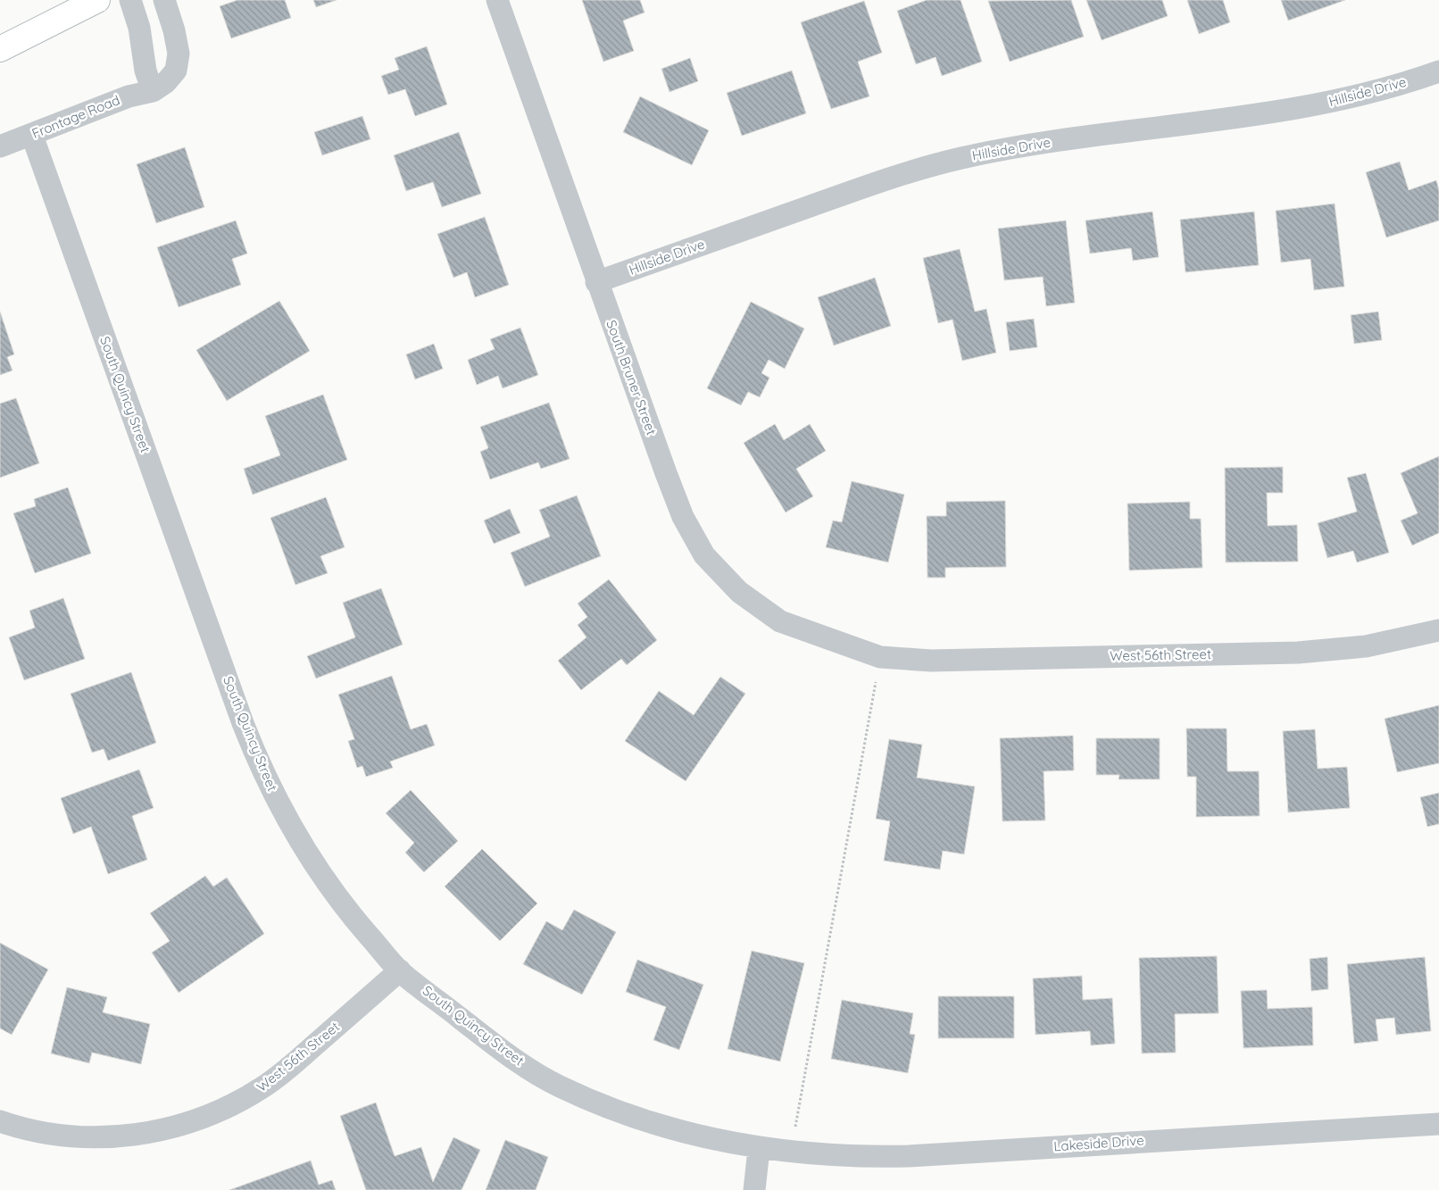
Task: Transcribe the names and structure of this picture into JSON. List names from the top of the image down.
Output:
{
  "streets": {
    "street": [
      "Hillside Drive",
      "Frontage Road",
      "South Bruner Street",
      "South Quincy Street",
      "West 56th Street",
      "Lakeside Drive"
    ]
  },
  "crossings": [
    ["Hillside Drive", "South Bruner Street"],
    ["Frontage Road", "South Quincy Street"],
    ["South Bruner Street", "West 56th Street"],
    ["South Quincy Street", "West 56th Street"],
    ["South Quincy Street", "Lakeside Drive"]
  ]
}
